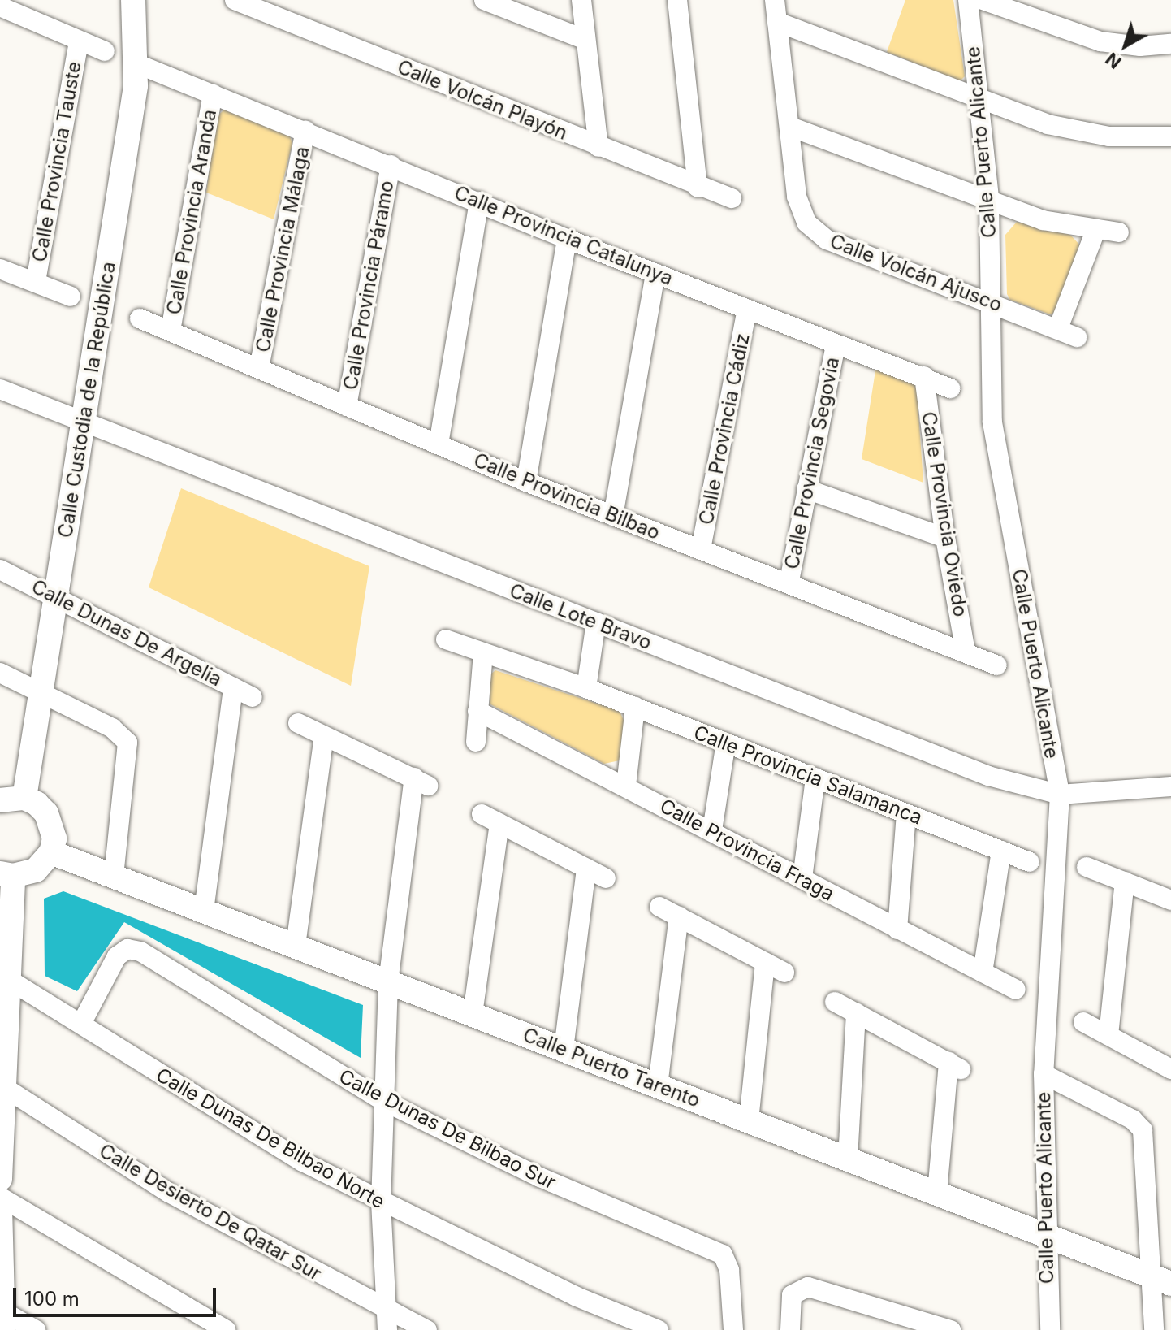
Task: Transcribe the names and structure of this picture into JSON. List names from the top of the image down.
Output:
{
  "streets": {
    "main road": ["Calle Custodia de la República", "Calle Puerto Tarento"],
    "street": [
      "Calle Volcán Playón",
      "Calle Puerto Alicante",
      "Calle Provincia Tauste",
      "Calle Provincia Aranda",
      "Calle Provincia Catalunya",
      "Calle Provincia Málaga",
      "Calle Volcán Ajusco",
      "Calle Provincia Páramo",
      "Calle Provincia Cádiz",
      "Calle Provincia Segovia",
      "Calle Provincia Bilbao",
      "Calle Provincia Oviedo",
      "Calle Lote Bravo",
      "Calle Dunas De Argelia",
      "Calle Provincia Salamanca",
      "Calle Provincia Fraga",
      "Calle Dunas De Bilbao Sur",
      "Calle Dunas De Bilbao Norte",
      "Calle Desierto De Qatar Sur"
    ]
  },
  "crossings": [
    ["Calle Puerto Alicante", "Calle Volcán Ajusco"],
    ["Calle Puerto Alicante", "Calle Lote Bravo"],
    ["Calle Puerto Alicante", "Calle Puerto Tarento"],
    ["Calle Provincia Aranda", "Calle Provincia Catalunya"],
    ["Calle Provincia Aranda", "Calle Provincia Bilbao"],
    ["Calle Provincia Catalunya", "Calle Provincia Málaga"],
    ["Calle Provincia Catalunya", "Calle Provincia Páramo"],
    ["Calle Provincia Catalunya", "Calle Custodia de la República"],
    ["Calle Provincia Catalunya", "Calle Provincia Cádiz"],
    ["Calle Provincia Catalunya", "Calle Provincia Segovia"],
    ["Calle Provincia Catalunya", "Calle Provincia Oviedo"],
    ["Calle Provincia Málaga", "Calle Provincia Bilbao"],
    ["Calle Provincia Páramo", "Calle Provincia Bilbao"],
    ["Calle Custodia de la República", "Calle Lote Bravo"],
    ["Calle Custodia de la República", "Calle Dunas De Argelia"],
    ["Calle Provincia Cádiz", "Calle Provincia Bilbao"],
    ["Calle Provincia Segovia", "Calle Provincia Bilbao"],
    ["Calle Provincia Bilbao", "Calle Provincia Oviedo"],
    ["Calle Dunas De Bilbao Sur", "Calle Dunas De Bilbao Norte"]
  ],
  "scale_bar": "100 m",
  "north": "bottom left"
}
